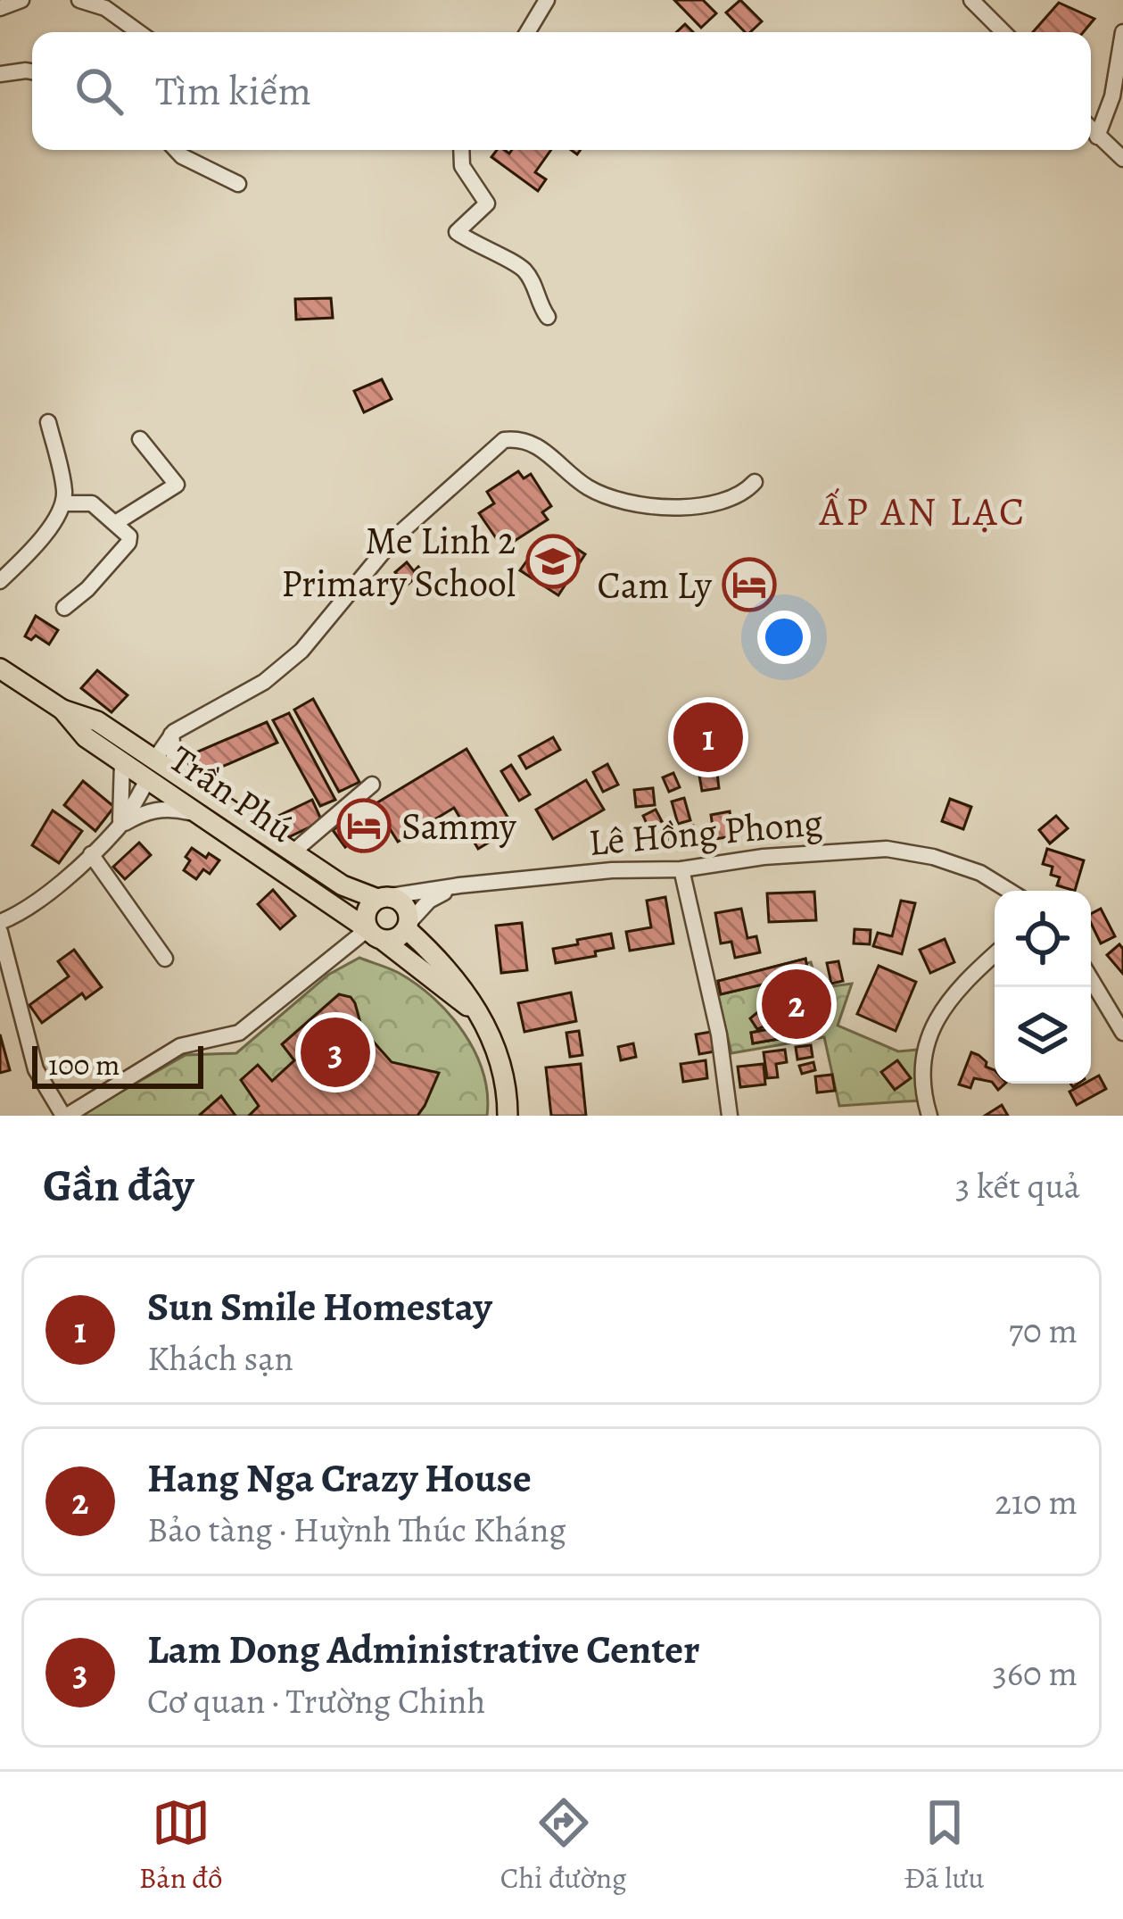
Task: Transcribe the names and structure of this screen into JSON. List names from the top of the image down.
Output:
{
  "streets": {
    "main road": ["Trần Phú"],
    "street": ["Lê Hồng Phong"]
  },
  "crossings": [
    ["Trần Phú", "Lê Hồng Phong"]
  ],
  "districts": ["ẤP AN LẠC"],
  "places": {
    "school or university": ["Me Linh 2 Primary School"],
    "hotel": ["Cam Ly", "Sammy"]
  },
  "scale_bar": "100 m",
  "page": {
    "search": "Tìm kiếm",
    "pins": ["1", "2", "3"],
    "scale": "100 m",
    "heading": ["Gần đây", "3 kết quả"],
    "list": [
      {
        "mark": "1",
        "name": "Sun Smile Homestay",
        "note": "Khách sạn",
        "value": "70 m"
      },
      {
        "mark": "2",
        "name": "Hang Nga Crazy House",
        "note": "Bảo tàng · Huỳnh Thúc Kháng",
        "value": "210 m"
      },
      {
        "mark": "3",
        "name": "Lam Dong Administrative Center",
        "note": "Cơ quan · Trường Chinh",
        "value": "360 m"
      }
    ],
    "nav": ["Bản đồ", "Chỉ đường", "Đã lưu"]
  }
}
